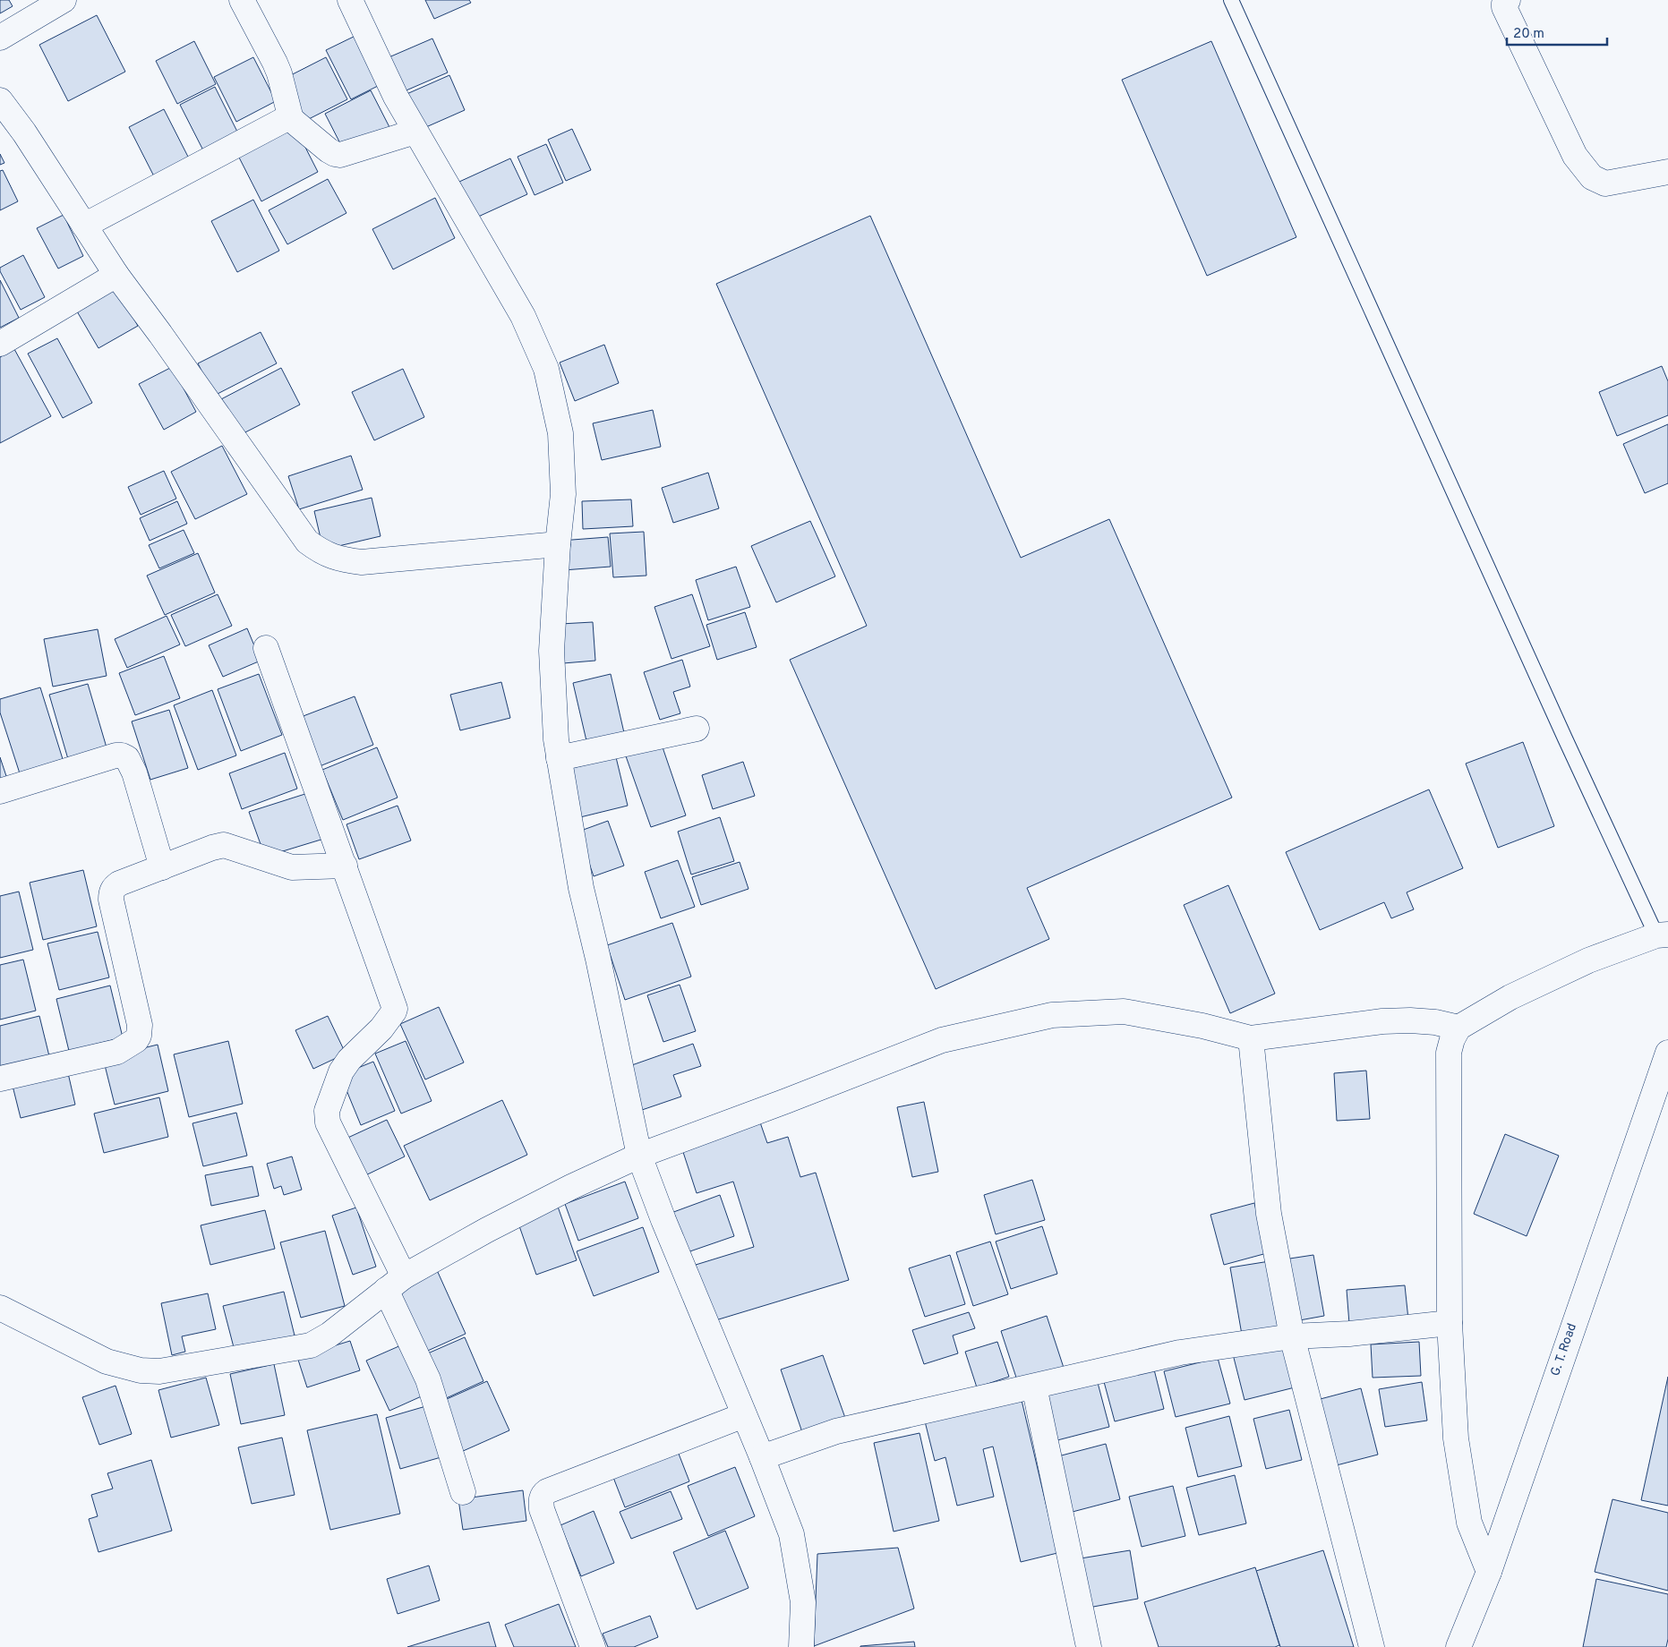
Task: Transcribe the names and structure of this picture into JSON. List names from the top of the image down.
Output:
{
  "streets": {
    "street": ["G. T. Road"]
  },
  "scale_bar": "20 m"
}
